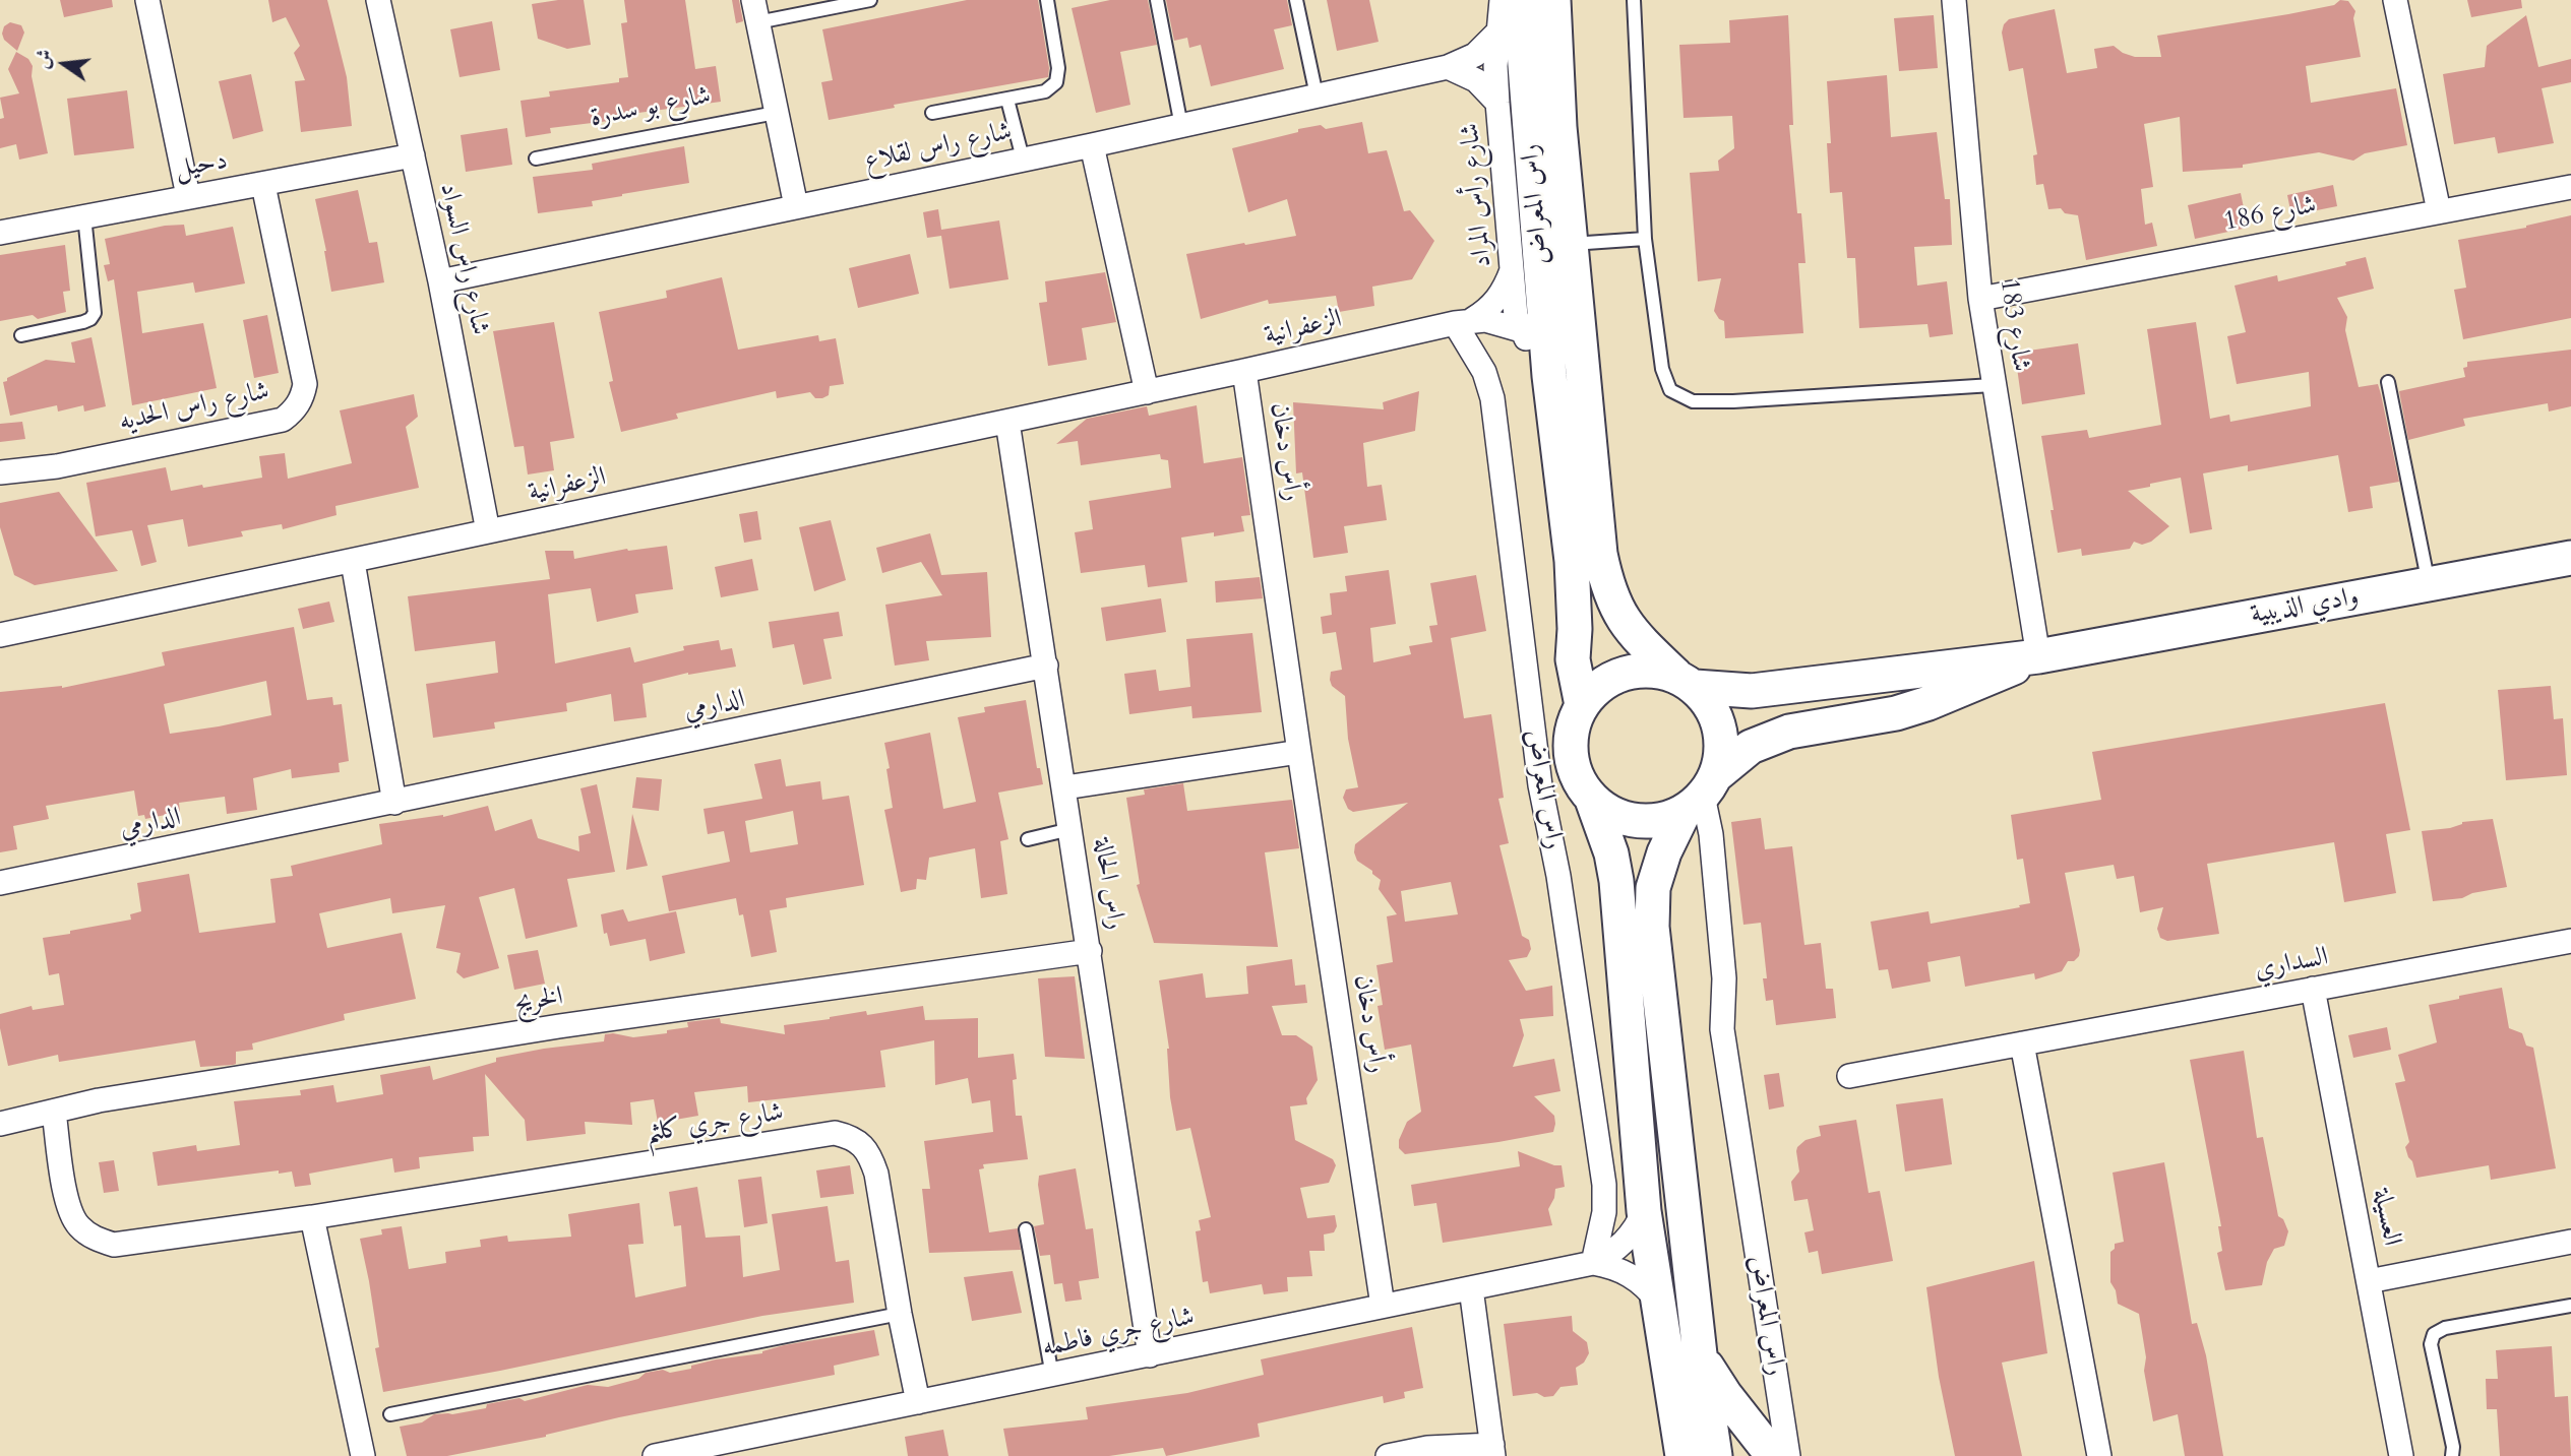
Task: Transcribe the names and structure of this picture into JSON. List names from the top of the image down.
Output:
{
  "streets": {
    "street": [
      "شارع راس لقلاع",
      "دحيل",
      "شارع رأس المراد",
      "راس المعراض",
      "شارع 186",
      "شارع راس السواد",
      "شارع 183",
      "الزعفرانية",
      "شارع راس الحديه",
      "رأس دخان",
      "وادي الذيبية",
      "الدارمي",
      "راس الحالة",
      "السداري",
      "الخريج",
      "شارع جري كلثم",
      "العسيلة",
      "شارع جري فاطمه"
    ],
    "lane": ["شارع بو سدرة"]
  },
  "crossings": [
    ["شارع راس لقلاع", "شارع رأس المراد"],
    ["شارع راس لقلاع", "شارع راس السواد"],
    ["دحيل", "شارع راس السواد"],
    ["دحيل", "شارع راس الحديه"],
    ["شارع رأس المراد", "راس المعراض"],
    ["شارع رأس المراد", "الزعفرانية"],
    ["راس المعراض", "الزعفرانية"],
    ["راس المعراض", "وادي الذيبية"],
    ["راس المعراض", "شارع جري فاطمه"],
    ["شارع 186", "شارع 183"],
    ["شارع راس السواد", "الزعفرانية"],
    ["شارع 183", "وادي الذيبية"],
    ["الزعفرانية", "رأس دخان"],
    ["الزعفرانية", "راس الحالة"],
    ["رأس دخان", "شارع جري فاطمه"],
    ["الدارمي", "راس الحالة"],
    ["راس الحالة", "الخريج"],
    ["راس الحالة", "شارع جري فاطمه"],
    ["السداري", "العسيلة"],
    ["الخريج", "شارع جري كلثم"],
    ["شارع جري كلثم", "شارع جري فاطمه"]
  ],
  "north": "left"
}
